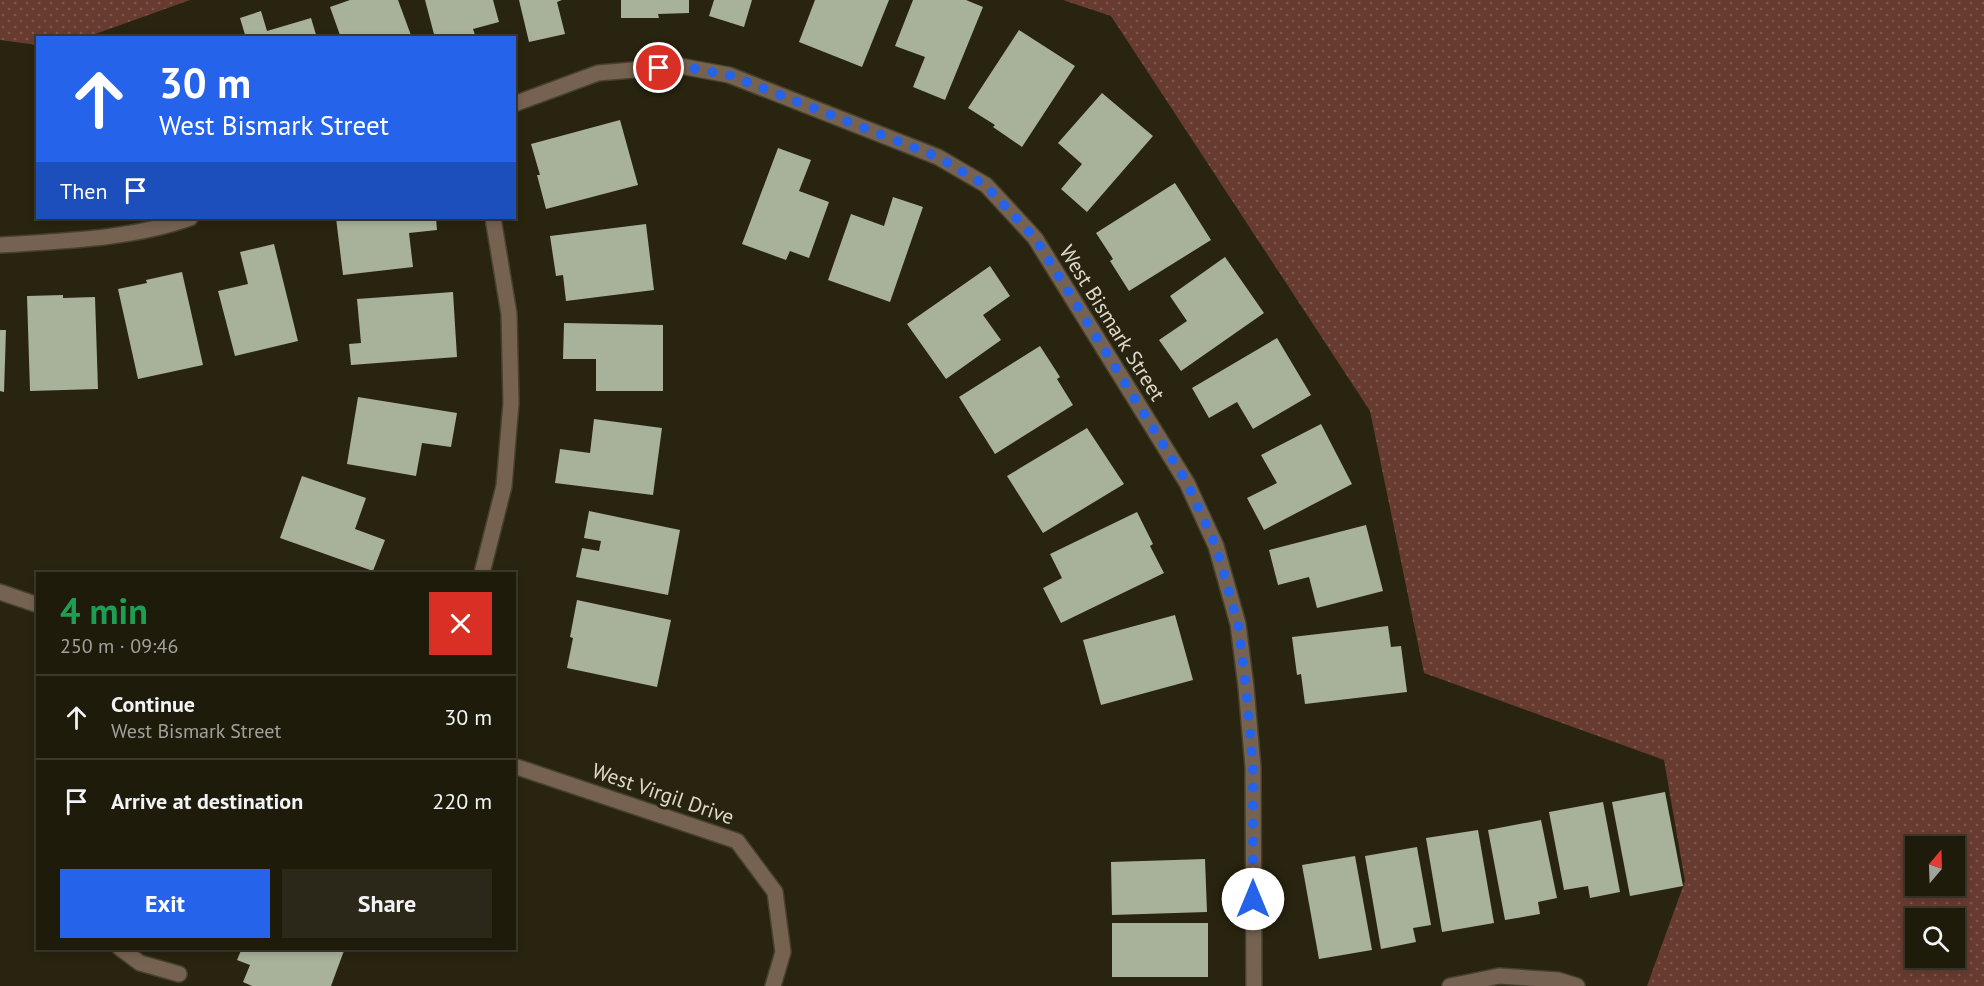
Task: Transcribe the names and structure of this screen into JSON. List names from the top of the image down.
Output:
{
  "streets": {
    "street": ["West Bismark Street", "West Virgil Drive"]
  },
  "north": "top",
  "page": {
    "turn": ["30 m", "West Bismark Street"],
    "then": "Then",
    "heading": ["4 min", "250 m · 09:46"],
    "list": [
      {
        "name": "Continue",
        "note": "West Bismark Street",
        "value": "30 m"
      },
      {
        "name": "Arrive at destination",
        "value": "220 m"
      }
    ],
    "buttons": ["Exit", "Share"]
  }
}
